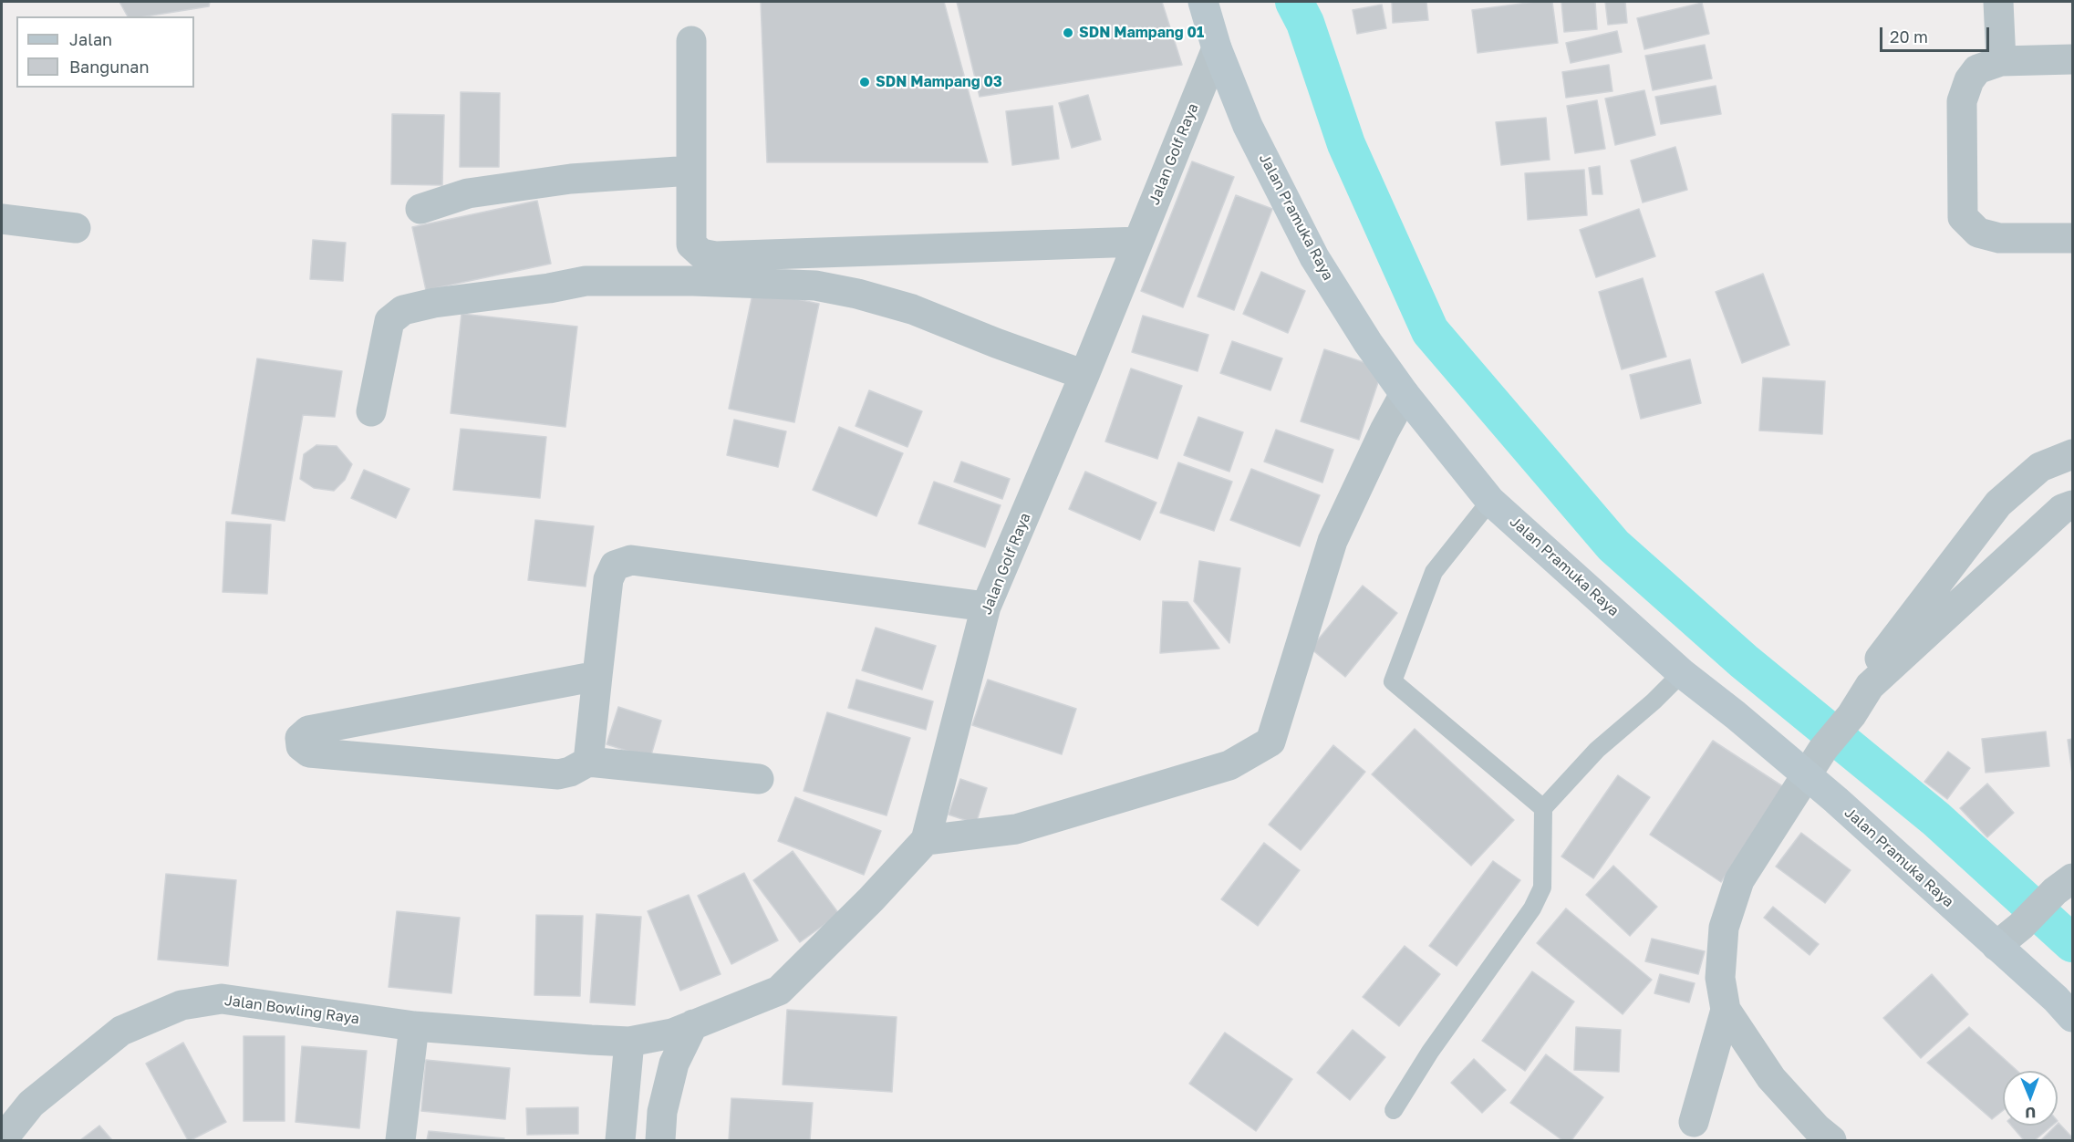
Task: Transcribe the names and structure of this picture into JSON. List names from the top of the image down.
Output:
{
  "streets": {
    "street": ["Jalan Golf Raya", "Jalan Pramuka Raya", "Jalan Bowling Raya"]
  },
  "crossings": [
    ["Jalan Golf Raya", "Jalan Pramuka Raya"],
    ["Jalan Golf Raya", "Jalan Bowling Raya"]
  ],
  "places": ["SDN Mampang 01", "SDN Mampang 03"],
  "legend": ["Jalan", "Bangunan"],
  "scale_bar": "20 m",
  "north": "bottom"
}
